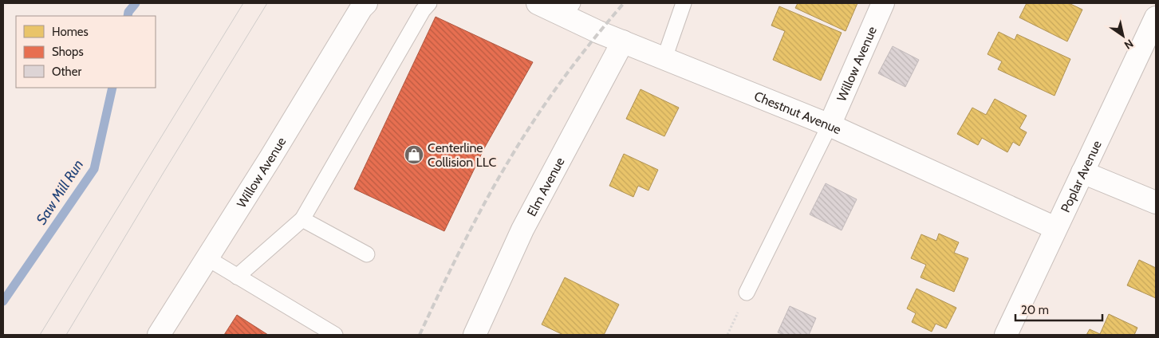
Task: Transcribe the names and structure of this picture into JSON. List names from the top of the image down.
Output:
{
  "streets": {
    "street": [
      "Willow Avenue",
      "Chestnut Avenue",
      "Poplar Avenue",
      "Elm Avenue"
    ]
  },
  "crossings": [
    ["Willow Avenue", "Chestnut Avenue"],
    ["Chestnut Avenue", "Poplar Avenue"],
    ["Chestnut Avenue", "Elm Avenue"]
  ],
  "water": ["Saw Mill Run"],
  "places": {
    "shop": ["Centerline Collision LLC"]
  },
  "legend": ["Homes", "Shops", "Other"],
  "scale_bar": "20 m",
  "north": "bottom right"
}
